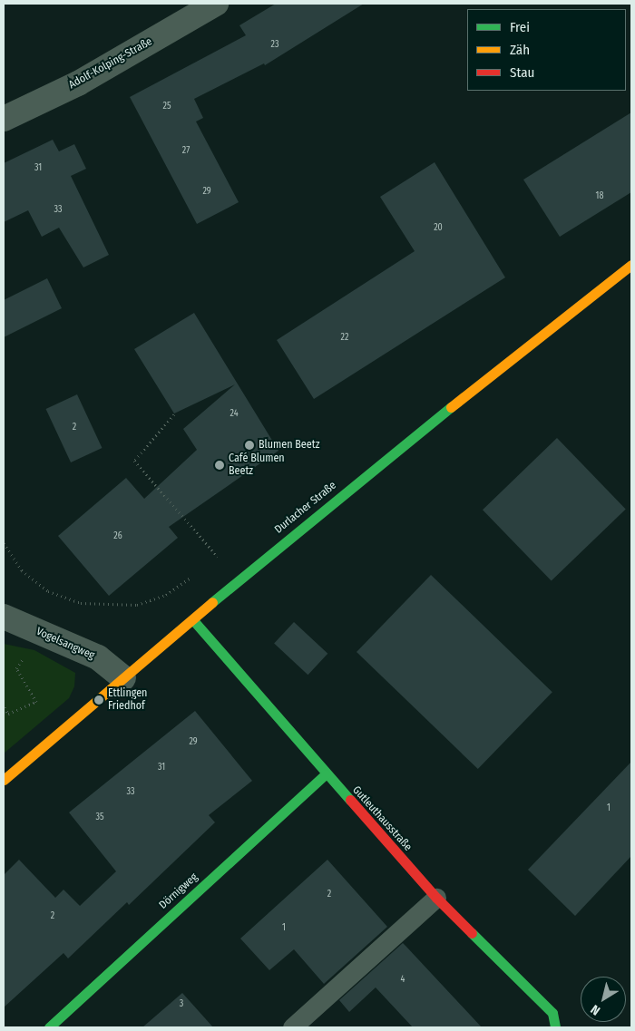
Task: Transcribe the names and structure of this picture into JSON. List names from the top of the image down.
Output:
{
  "streets": {
    "street": [
      "Adolf-Kolping-Straße",
      "Durlacher Straße",
      "Vogelsangweg",
      "Gutleuthausstraße",
      "Dörnigweg"
    ]
  },
  "crossings": [
    ["Durlacher Straße", "Vogelsangweg"],
    ["Durlacher Straße", "Gutleuthausstraße"],
    ["Gutleuthausstraße", "Dörnigweg"]
  ],
  "places": ["Blumen Beetz", "Café Blumen Beetz", "Ettlingen Friedhof"],
  "house_numbers": [
    "23",
    "25",
    "27",
    "31",
    "29",
    "18",
    "33",
    "20",
    "22",
    "24",
    "2",
    "26",
    "29",
    "31",
    "33",
    "1",
    "35",
    "2",
    "2",
    "1",
    "4",
    "3"
  ],
  "legend": ["Frei", "Zäh", "Stau"],
  "north": "bottom left"
}
